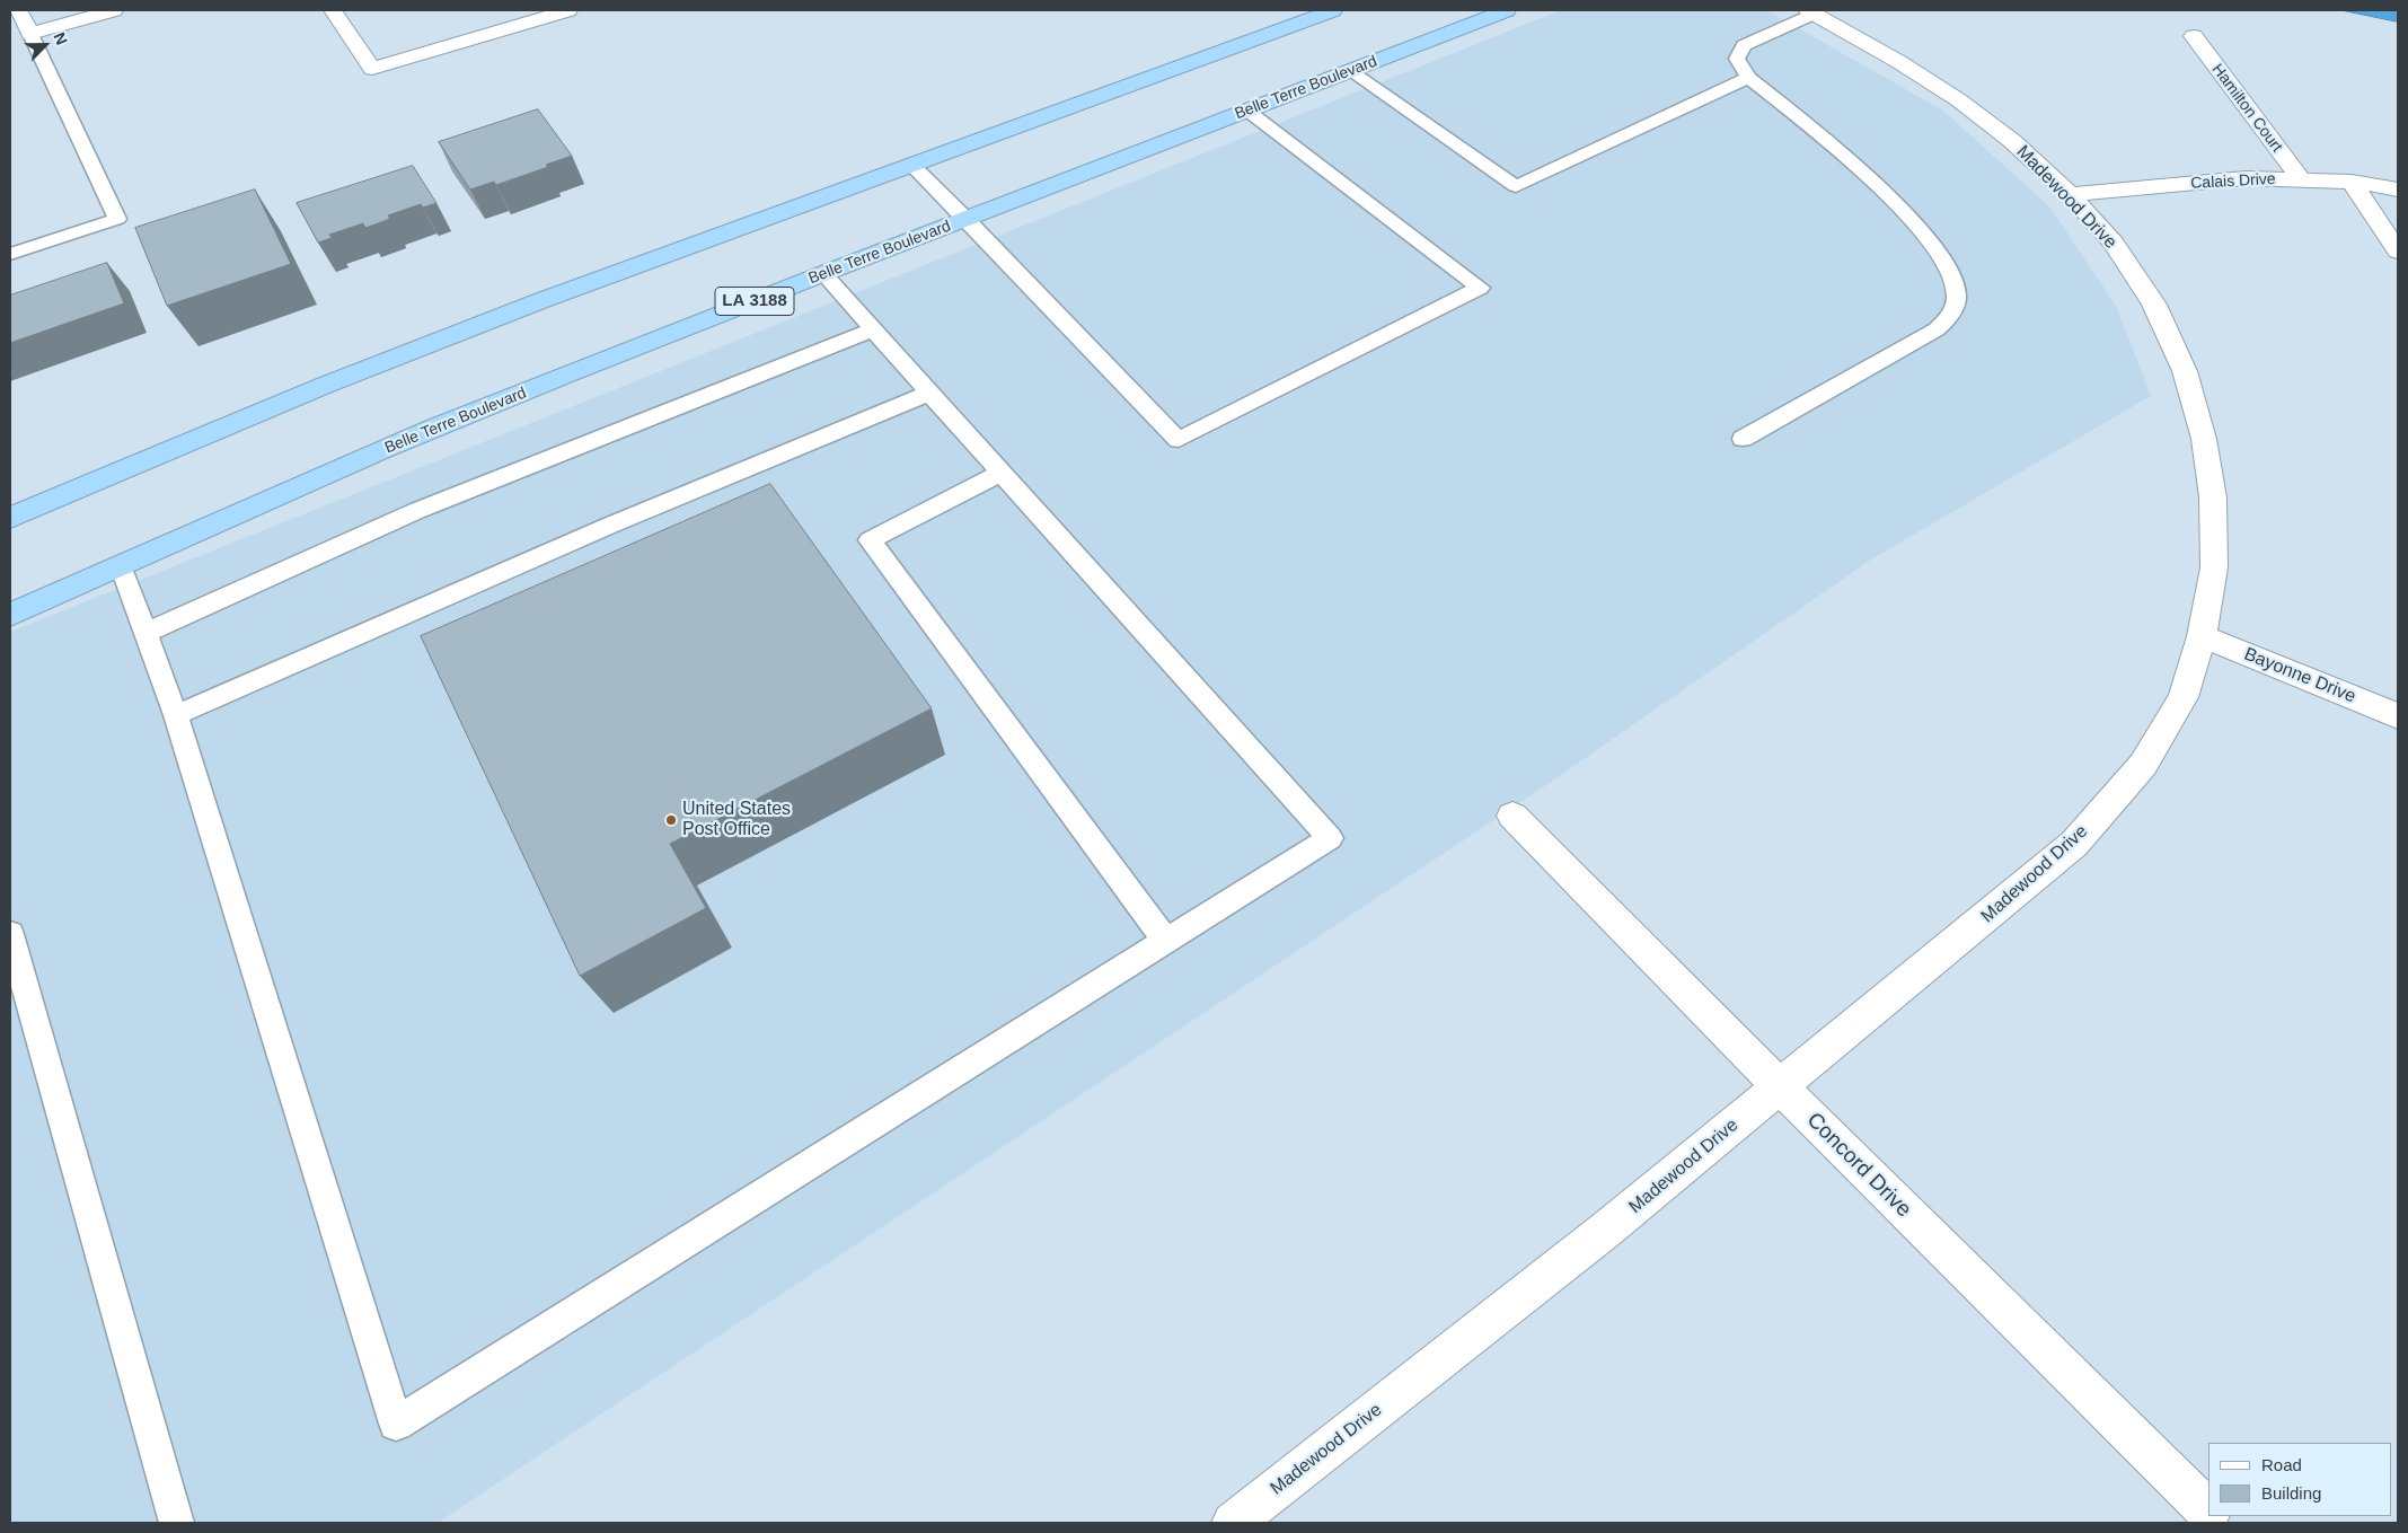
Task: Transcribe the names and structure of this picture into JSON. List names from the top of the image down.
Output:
{
  "streets": {
    "highway": ["Belle Terre Boulevard", "LA 3188"],
    "street": [
      "Hamilton Court",
      "Calais Drive",
      "Madewood Drive",
      "Bayonne Drive",
      "Concord Drive"
    ]
  },
  "crossings": [
    ["Hamilton Court", "Calais Drive"],
    ["Calais Drive", "Madewood Drive"],
    ["Madewood Drive", "Bayonne Drive"],
    ["Madewood Drive", "Concord Drive"]
  ],
  "places": ["United States Post Office"],
  "legend": ["Road", "Building"],
  "north": "top right"
}
